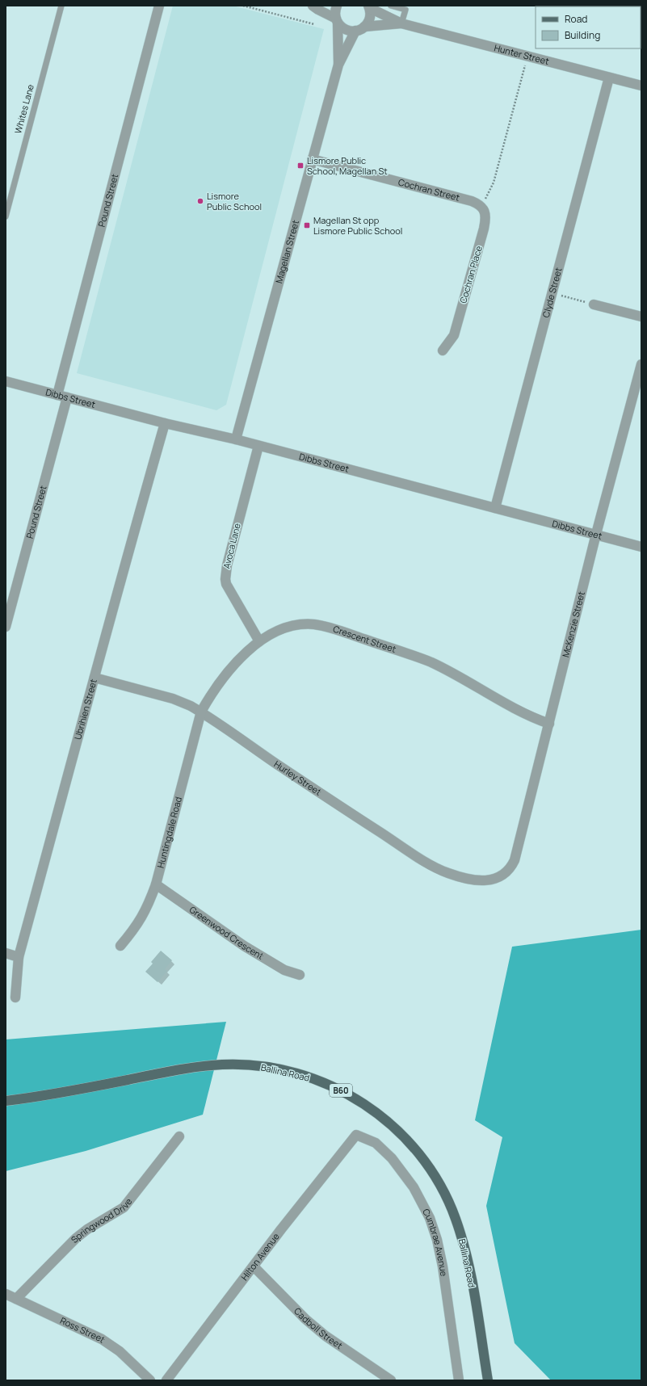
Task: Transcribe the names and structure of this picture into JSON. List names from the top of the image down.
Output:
{
  "streets": {
    "main road": ["Ballina Road", "B60"],
    "street": [
      "Hunter Street",
      "Cochran Street",
      "Pound Street",
      "Magellan Street",
      "Cochran Place",
      "Clyde Street",
      "Dibbs Street",
      "Avoca Lane",
      "McKenzie Street",
      "Crescent Street",
      "Ubrihien Street",
      "Hurley Street",
      "Huntingdale Road",
      "Greenwood Crescent",
      "Springwood Drive",
      "Cumbrae Avenue",
      "Hilton Avenue",
      "Cadboll Street",
      "Ross Street"
    ],
    "lane": ["Whites Lane"]
  },
  "crossings": [
    ["Hunter Street", "Magellan Street"],
    ["Hunter Street", "Clyde Street"],
    ["Cochran Street", "Magellan Street"],
    ["Cochran Street", "Cochran Place"],
    ["Pound Street", "Dibbs Street"],
    ["Magellan Street", "Dibbs Street"],
    ["Clyde Street", "Dibbs Street"],
    ["Dibbs Street", "Avoca Lane"],
    ["Dibbs Street", "McKenzie Street"],
    ["Dibbs Street", "Ubrihien Street"],
    ["Avoca Lane", "Crescent Street"],
    ["McKenzie Street", "Crescent Street"],
    ["McKenzie Street", "Hurley Street"],
    ["Crescent Street", "Hurley Street"],
    ["Crescent Street", "Huntingdale Road"],
    ["Ubrihien Street", "Hurley Street"],
    ["Hurley Street", "Huntingdale Road"],
    ["Huntingdale Road", "Greenwood Crescent"],
    ["Springwood Drive", "Ross Street"],
    ["Cumbrae Avenue", "Hilton Avenue"],
    ["Hilton Avenue", "Cadboll Street"]
  ],
  "places": {
    "transit": ["Lismore Public School, Magellan St", "Magellan St opp Lismore Public School"],
    "other": ["Lismore Public School"]
  },
  "legend": ["Road", "Building"]
}
